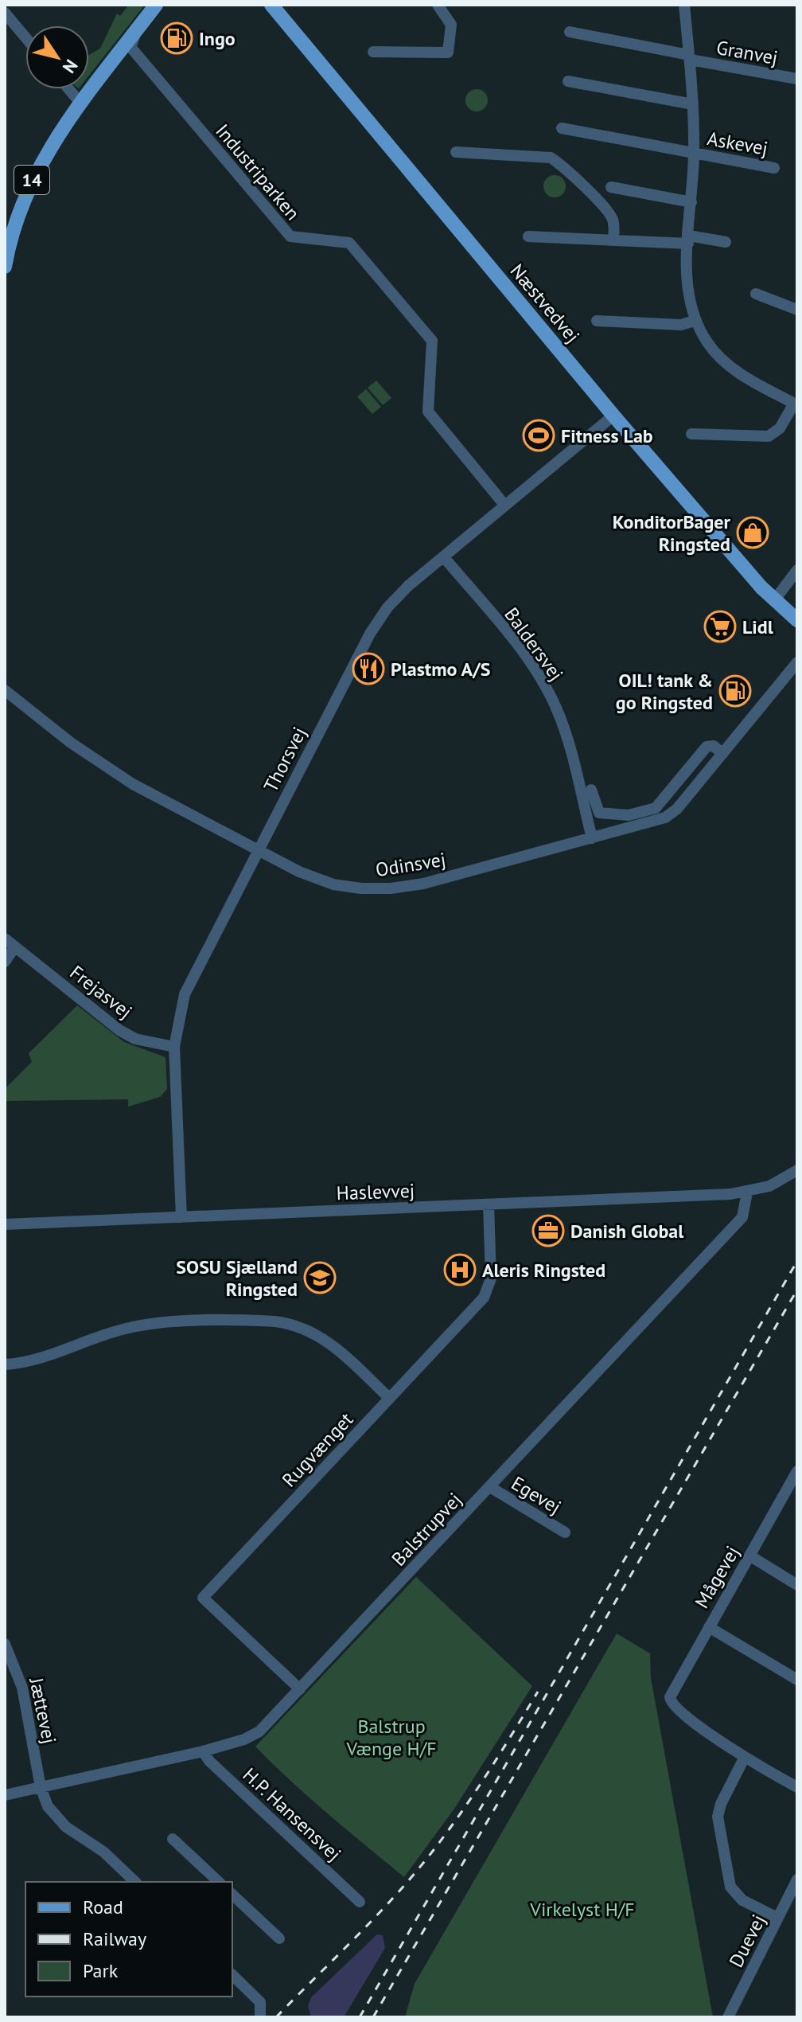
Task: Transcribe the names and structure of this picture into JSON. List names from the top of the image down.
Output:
{
  "streets": {
    "main road": ["14", "Næstvedvej"],
    "street": [
      "Granvej",
      "Askevej",
      "Industriparken",
      "Baldersvej",
      "Thorsvej",
      "Odinsvej",
      "Frejasvej",
      "Haslevvej",
      "Rugvænget",
      "Egevej",
      "Balstrupvej",
      "Mågevej",
      "Jættevej",
      "H.P. Hansensvej",
      "Duevej"
    ]
  },
  "crossings": [
    ["Industriparken", "14"],
    ["Industriparken", "Thorsvej"],
    ["Næstvedvej", "Thorsvej"],
    ["Baldersvej", "Thorsvej"],
    ["Baldersvej", "Odinsvej"],
    ["Thorsvej", "Odinsvej"],
    ["Thorsvej", "Frejasvej"],
    ["Thorsvej", "Haslevvej"],
    ["Haslevvej", "Rugvænget"],
    ["Haslevvej", "Balstrupvej"],
    ["Rugvænget", "Balstrupvej"],
    ["Egevej", "Balstrupvej"],
    ["Balstrupvej", "Jættevej"],
    ["Balstrupvej", "H.P. Hansensvej"]
  ],
  "parks": ["Balstrup Vænge H/F", "Virkelyst H/F"],
  "places": {
    "fuel station": ["Ingo", "OIL! tank & go Ringsted"],
    "sports": ["Fitness Lab"],
    "shop": ["KonditorBager Ringsted"],
    "supermarket": ["Lidl"],
    "restaurant": ["Plastmo A/S"],
    "office": ["Danish Global"],
    "hospital": ["Aleris Ringsted"],
    "school or university": ["SOSU Sjælland Ringsted"]
  },
  "legend": ["Road", "Railway", "Park"],
  "north": "bottom right"
}
